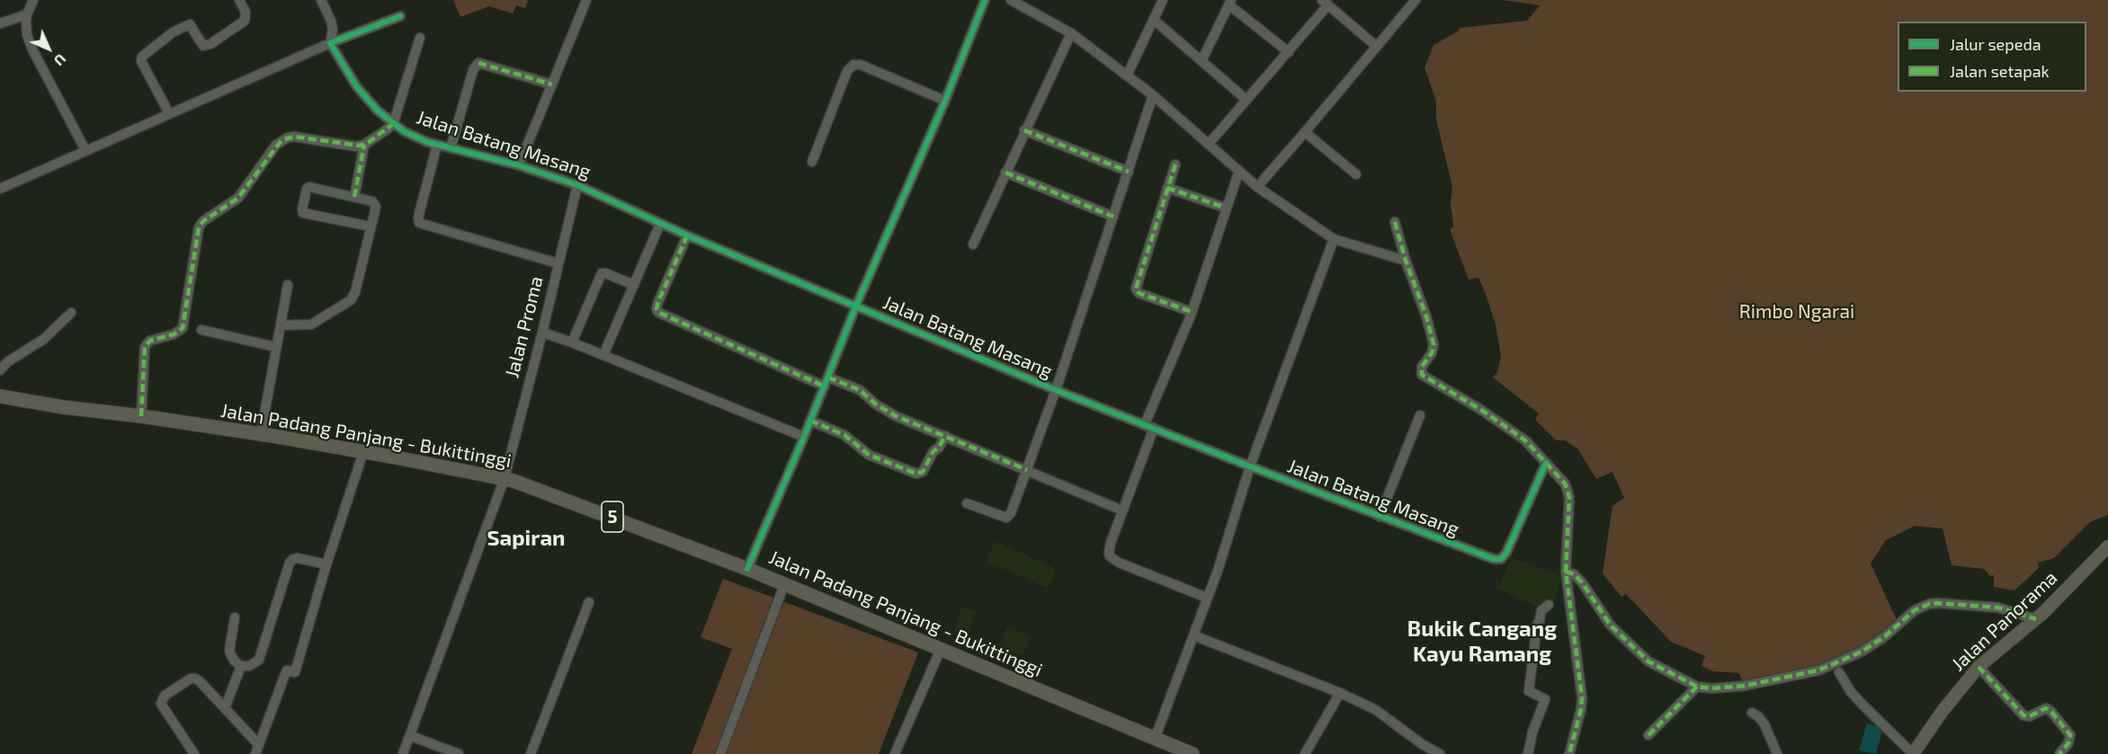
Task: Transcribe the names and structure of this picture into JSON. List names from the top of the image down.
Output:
{
  "streets": {
    "highway": ["Jalan Padang Panjang - Bukittinggi", "5"],
    "main road": ["Jalan Panorama"],
    "street": ["Jalan Batang Masang", "Jalan Proma"]
  },
  "crossings": [
    ["Jalan Batang Masang", "Jalan Proma"],
    ["Jalan Proma", "Jalan Padang Panjang - Bukittinggi"]
  ],
  "districts": ["Sapiran", "Bukik Cangang Kayu Ramang"],
  "parks": ["Rimbo Ngarai"],
  "legend": ["Jalur sepeda", "Jalan setapak"],
  "north": "bottom right"
}
